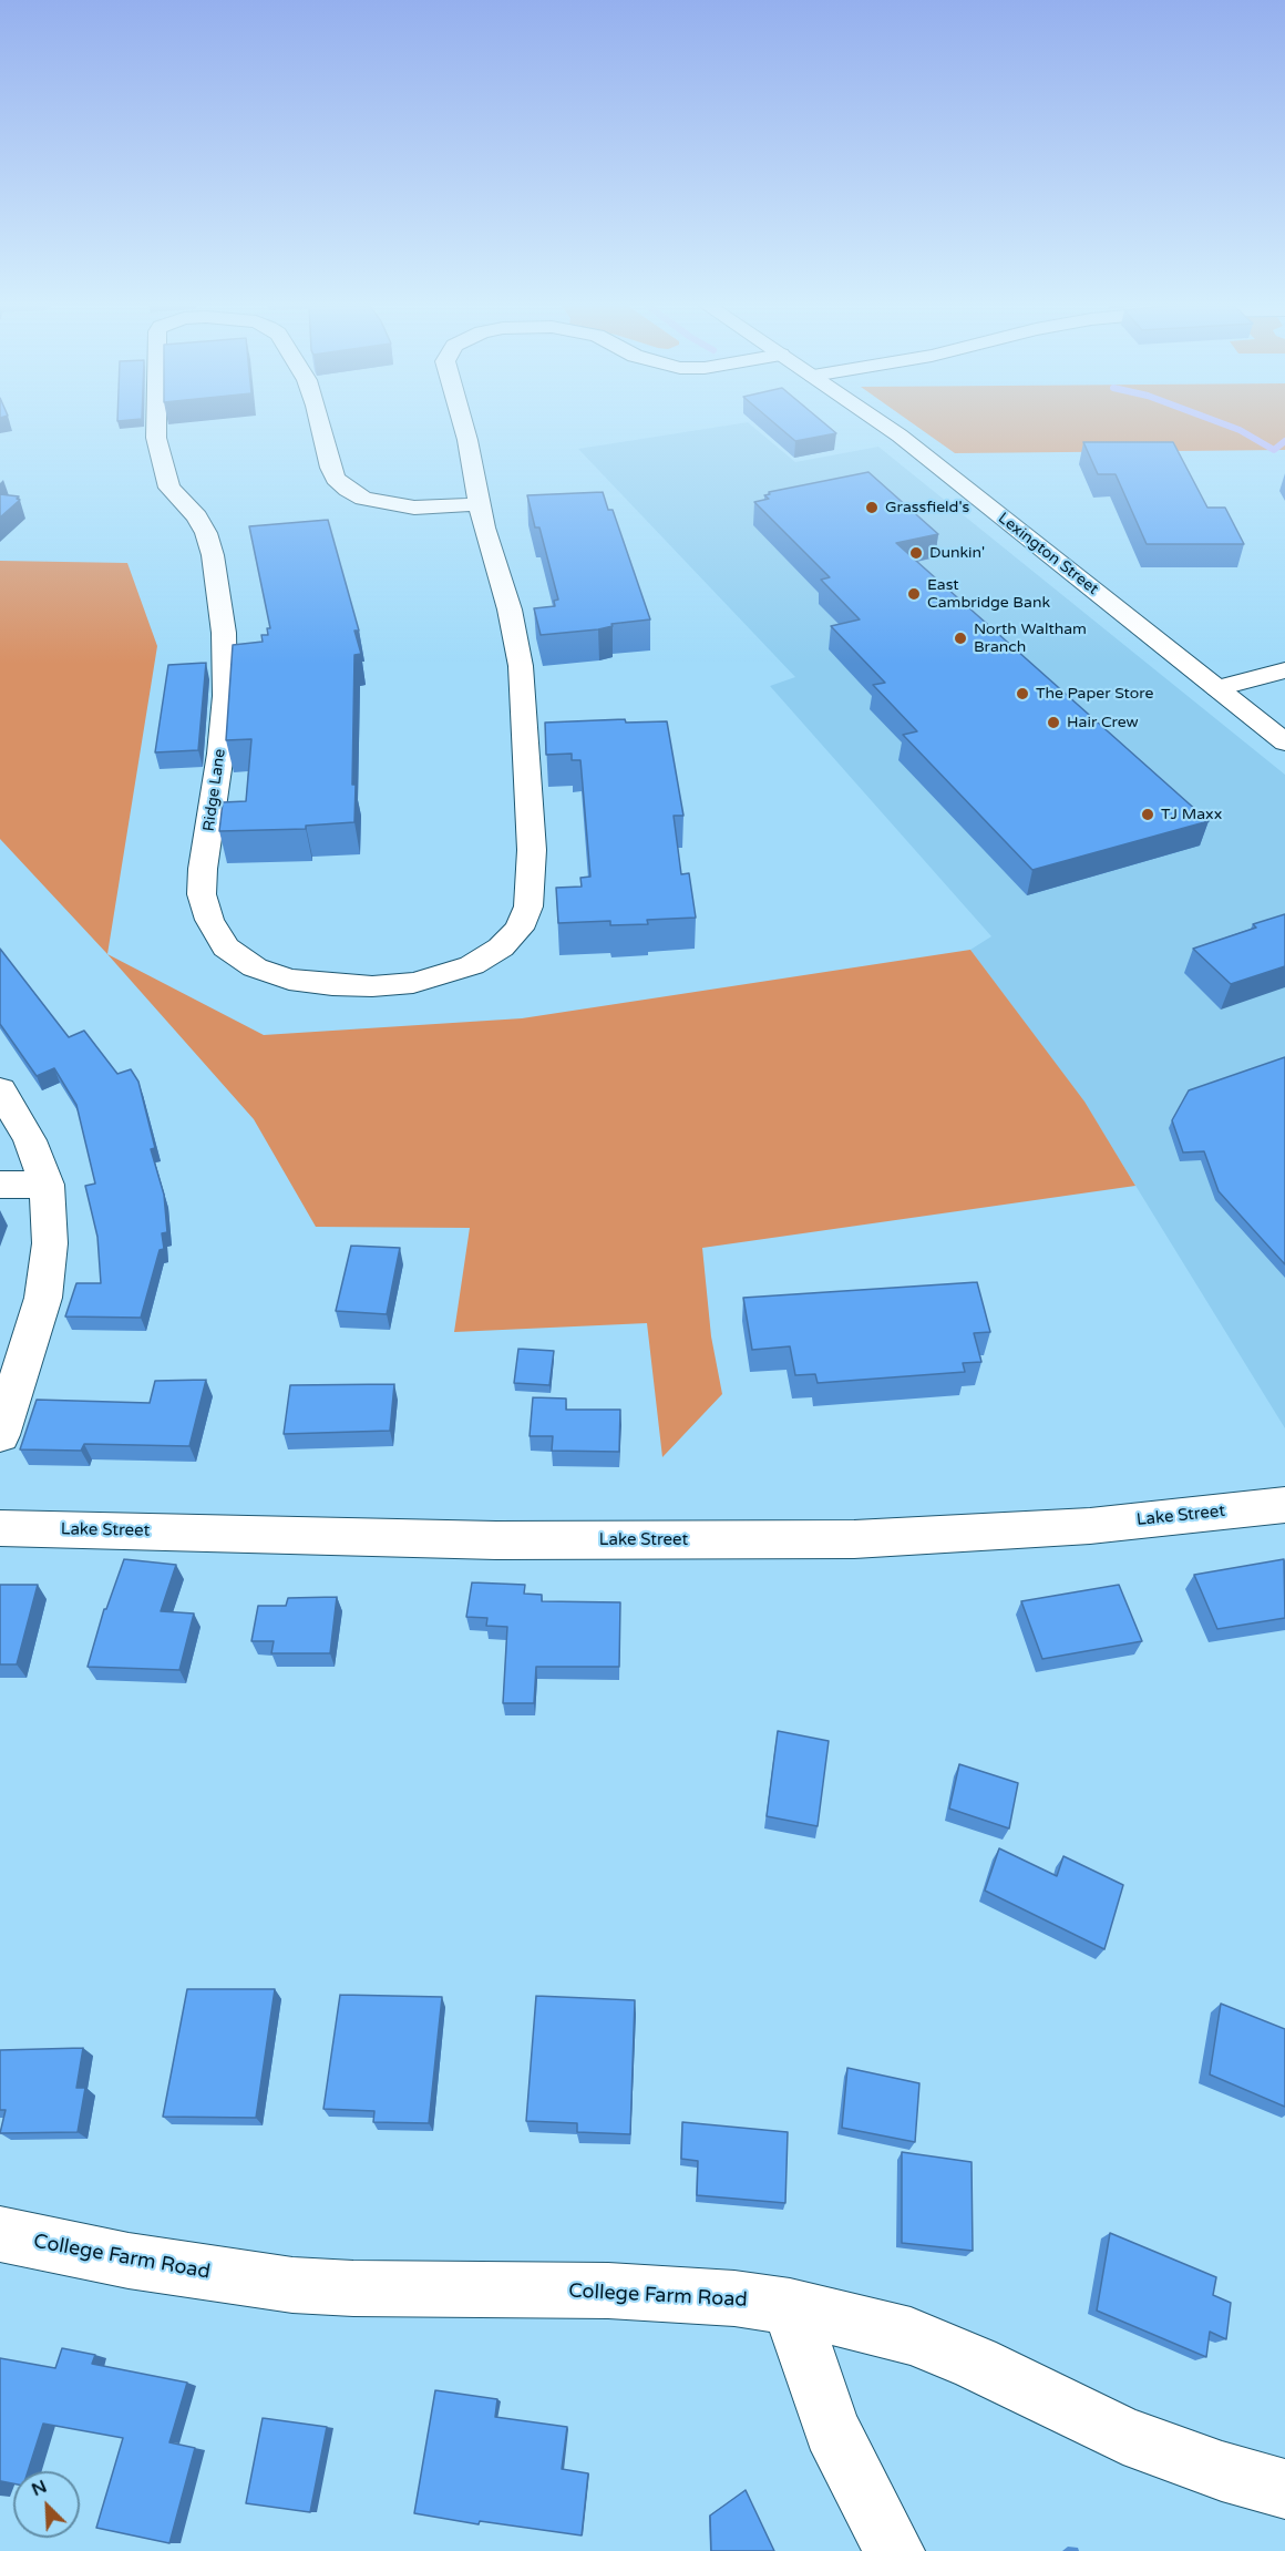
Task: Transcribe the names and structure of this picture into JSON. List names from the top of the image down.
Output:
{
  "streets": {
    "street": [
      "Lexington Street",
      "Ridge Lane",
      "Lake Street",
      "College Farm Road"
    ]
  },
  "places": [
    "Grassfield's",
    "Dunkin'",
    "East Cambridge Bank",
    "North Waltham Branch",
    "The Paper Store",
    "Hair Crew",
    "TJ Maxx"
  ],
  "north": "top left"
}
